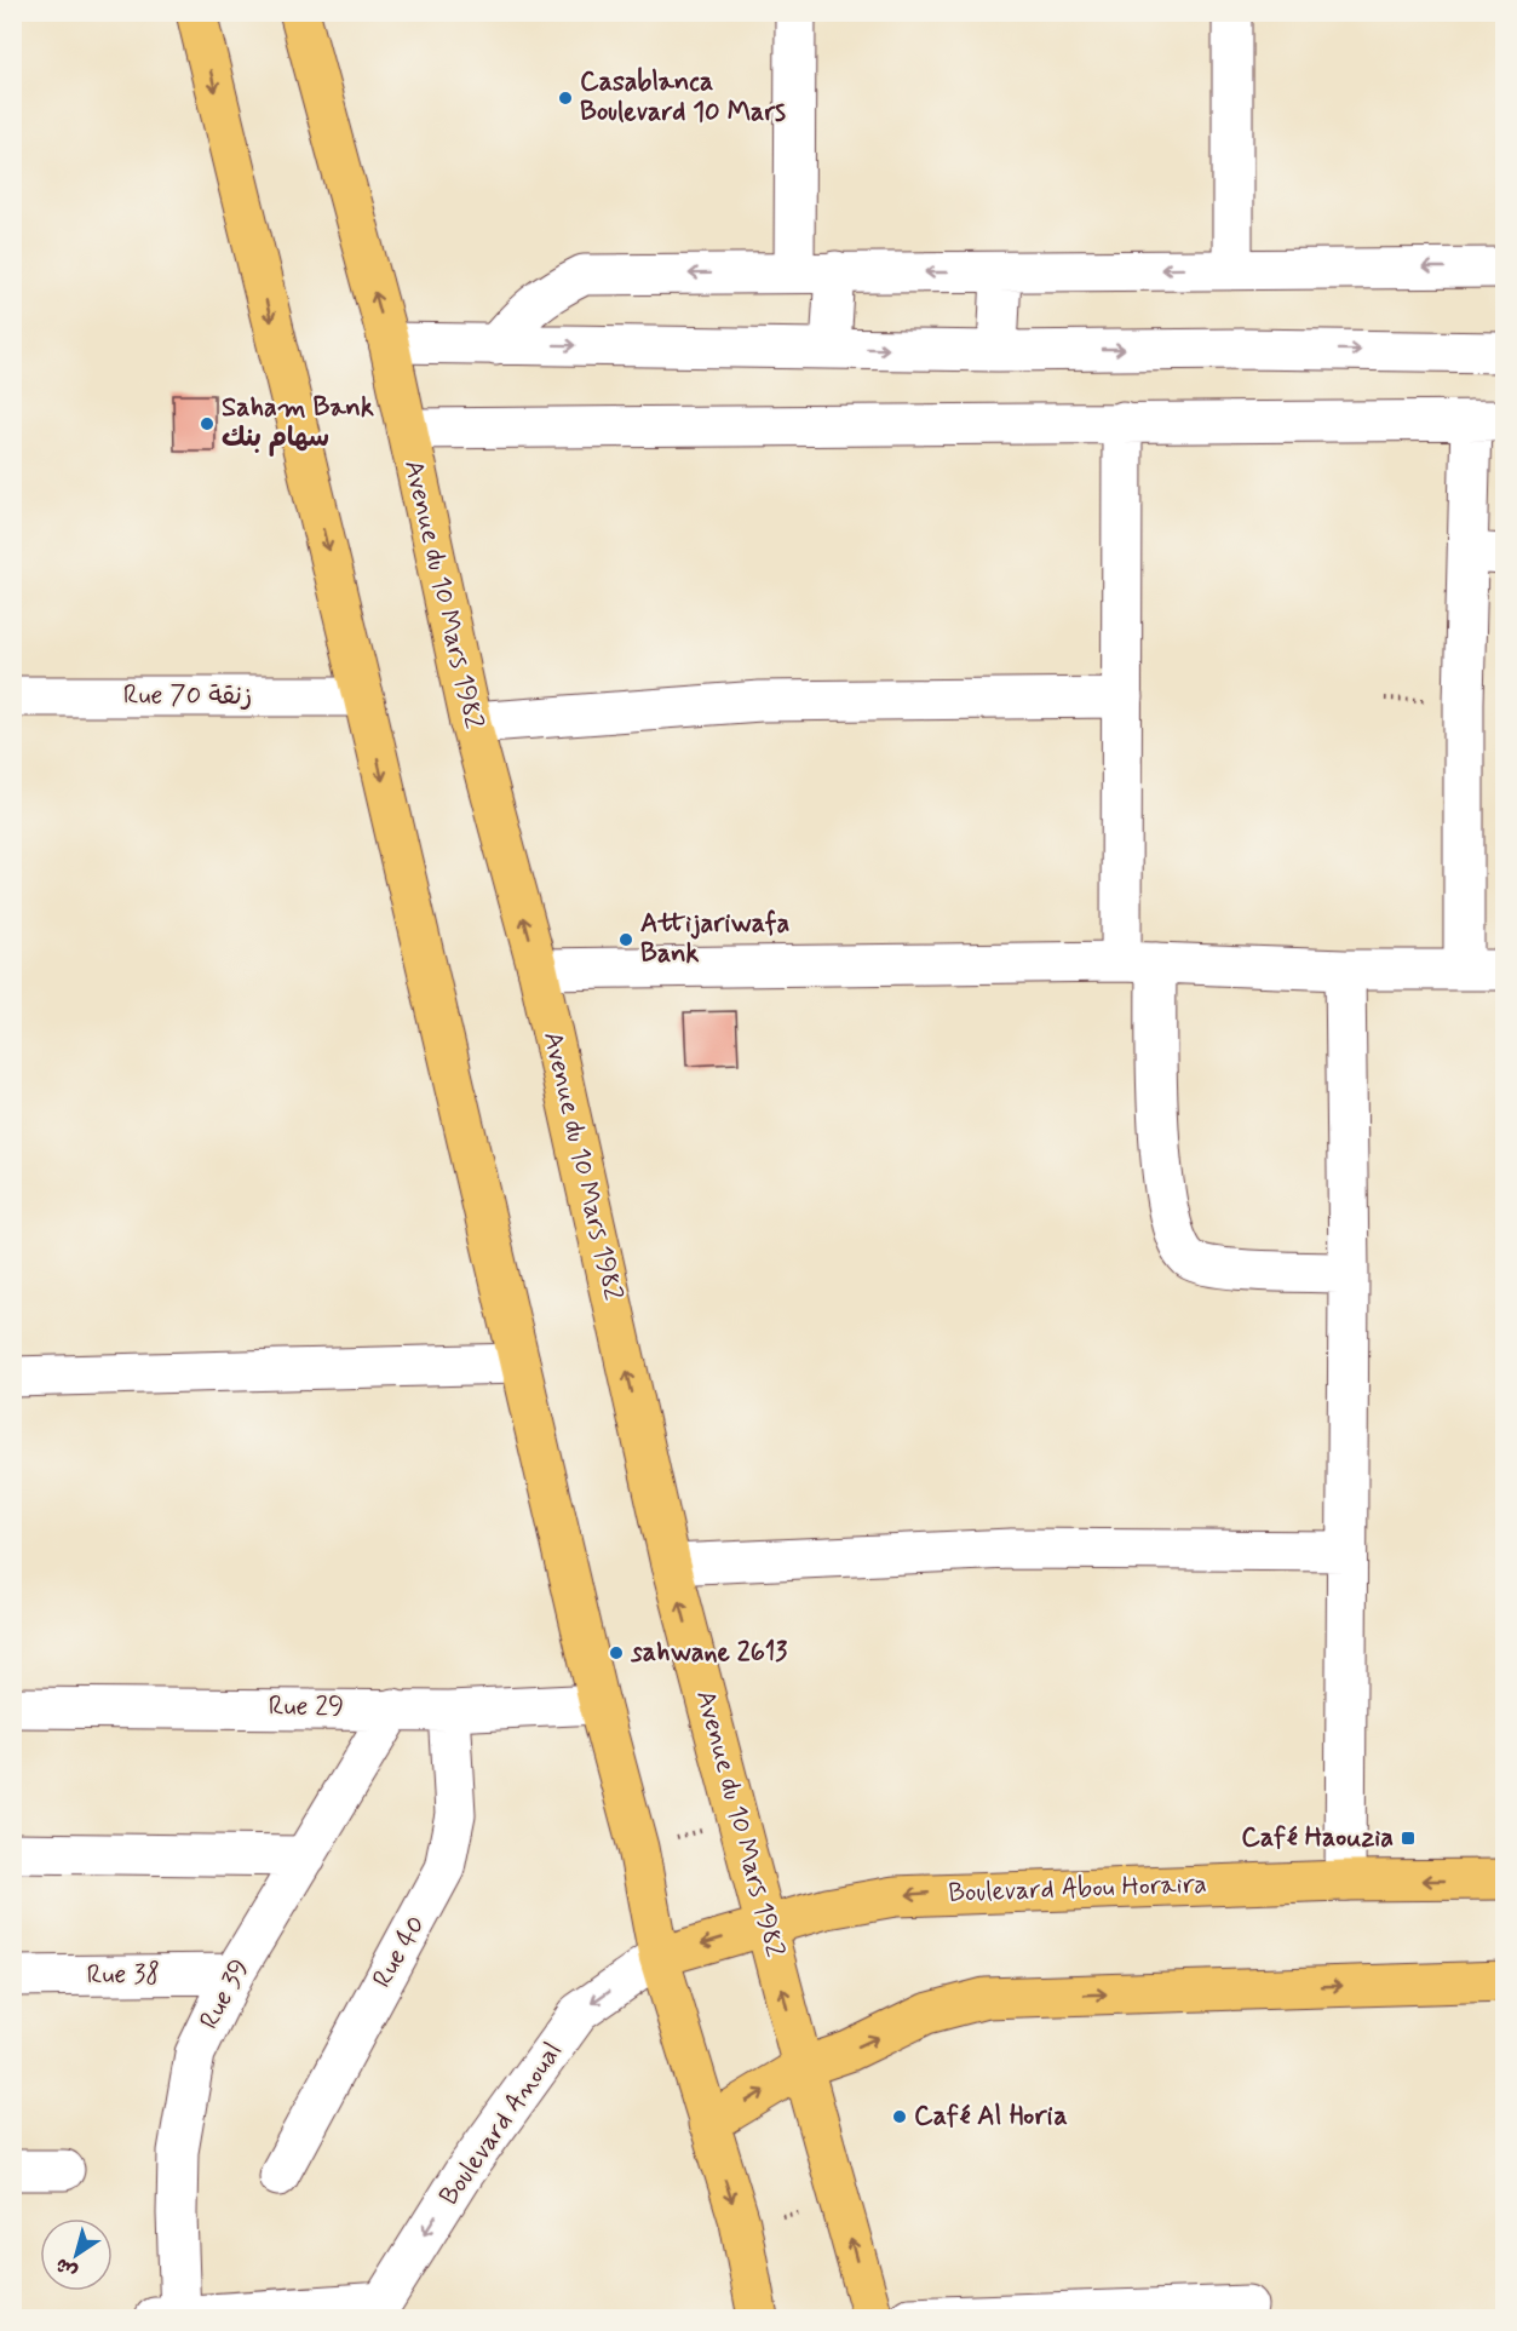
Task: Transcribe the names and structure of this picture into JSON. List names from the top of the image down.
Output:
{
  "streets": {
    "main road": ["Avenue du 10 Mars 1982", "Boulevard Abou Horaira"],
    "street": [
      "Rue 70 زنقة",
      "Rue 29",
      "Rue 40",
      "Rue 38",
      "Rue 39",
      "Boulevard Anoual"
    ]
  },
  "crossings": [
    ["Avenue du 10 Mars 1982", "Boulevard Abou Horaira"],
    ["Rue 29", "Rue 40"],
    ["Rue 29", "Rue 39"],
    ["Boulevard Abou Horaira", "Boulevard Anoual"],
    ["Rue 38", "Rue 39"]
  ],
  "one_way": ["Boulevard Anoual"],
  "places": {
    "other": [
      "Casablanca Boulevard 10 Mars",
      "Saham Bank سهام بنك",
      "Attijariwafa Bank",
      "sahwane 2613",
      "Café Al Horia"
    ],
    "transit": ["Café Haouzia"]
  },
  "north": "bottom left"
}
